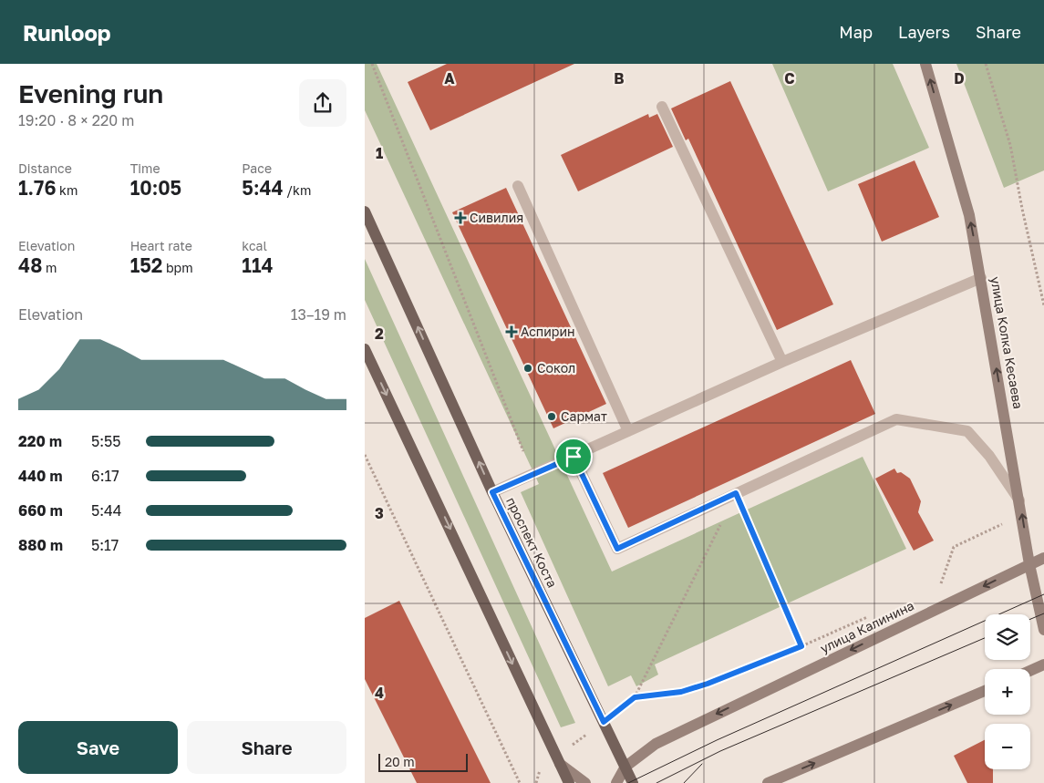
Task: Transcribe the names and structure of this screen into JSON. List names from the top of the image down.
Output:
{
  "streets": {
    "main road": ["улица Колка Кесаева", "проспект Коста", "улица Калинина"]
  },
  "crossings": [
    ["улица Колка Кесаева", "улица Калинина"],
    ["проспект Коста", "улица Калинина"]
  ],
  "one_way": ["улица Колка Кесаева"],
  "places": {
    "health": ["Сивилия", "Аспирин"],
    "other": ["Сокол", "Сармат"]
  },
  "scale_bar": "20 m",
  "page": {
    "header": "Runloop",
    "nav": ["Map", "Layers", "Share"],
    "heading": ["Evening run", "19:20 · 8 × 220 m"],
    "stats": [
      ["Distance", "1.76 km"],
      ["Time", "10:05"],
      ["Pace", "5:44 /km"],
      ["Elevation", "48 m"],
      ["Heart rate", "152 bpm"],
      ["kcal", "114"]
    ],
    "chart": ["Elevation", "13–19 m"],
    "list": [
      {
        "name": "220 m",
        "note": "5:55"
      },
      {
        "name": "440 m",
        "note": "6:17"
      },
      {
        "name": "660 m",
        "note": "5:44"
      },
      {
        "name": "880 m",
        "note": "5:17"
      }
    ],
    "map_buttons": ["+", "−"],
    "buttons": ["Save", "Share"],
    "scale": "20 m"
  },
  "grid": {
    "columns": [
      "A",
      "B",
      "C",
      "D"
    ],
    "rows": [
      "1",
      "2",
      "3",
      "4"
    ]
  }
}
